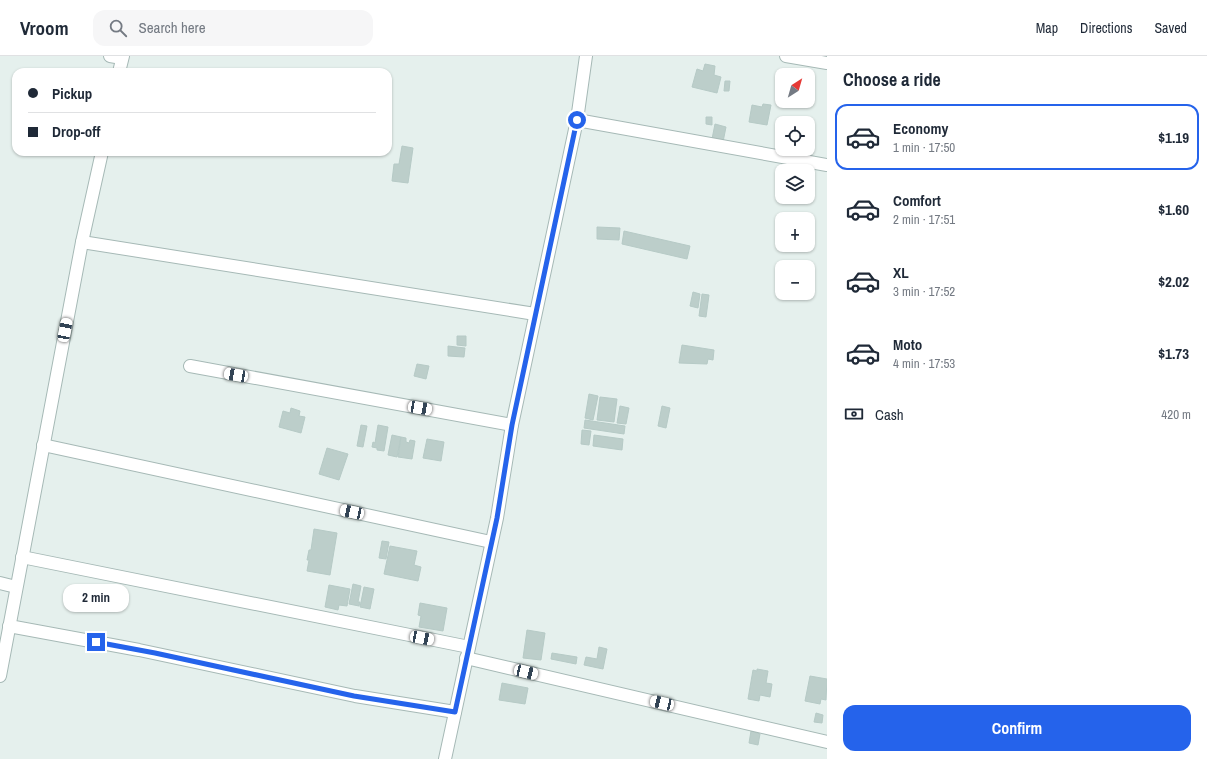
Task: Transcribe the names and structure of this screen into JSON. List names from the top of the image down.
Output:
{
  "north": "top right",
  "page": {
    "header": "Vroom",
    "search": "Search here",
    "nav": ["Map", "Directions", "Saved"],
    "heading": "Choose a ride",
    "map_buttons": ["+", "−"],
    "banner": ["Pickup", "Drop-off"],
    "list": [
      {
        "name": "Economy",
        "note": "1 min · 17:50",
        "value": "$1.19"
      },
      {
        "name": "Comfort",
        "note": "2 min · 17:51",
        "value": "$1.60"
      },
      {
        "name": "XL",
        "note": "3 min · 17:52",
        "value": "$2.02"
      },
      {
        "name": "Moto",
        "note": "4 min · 17:53",
        "value": "$1.73"
      }
    ],
    "pay": ["Cash", "420 m"],
    "bubble": "2 min",
    "buttons": "Confirm"
  }
}
